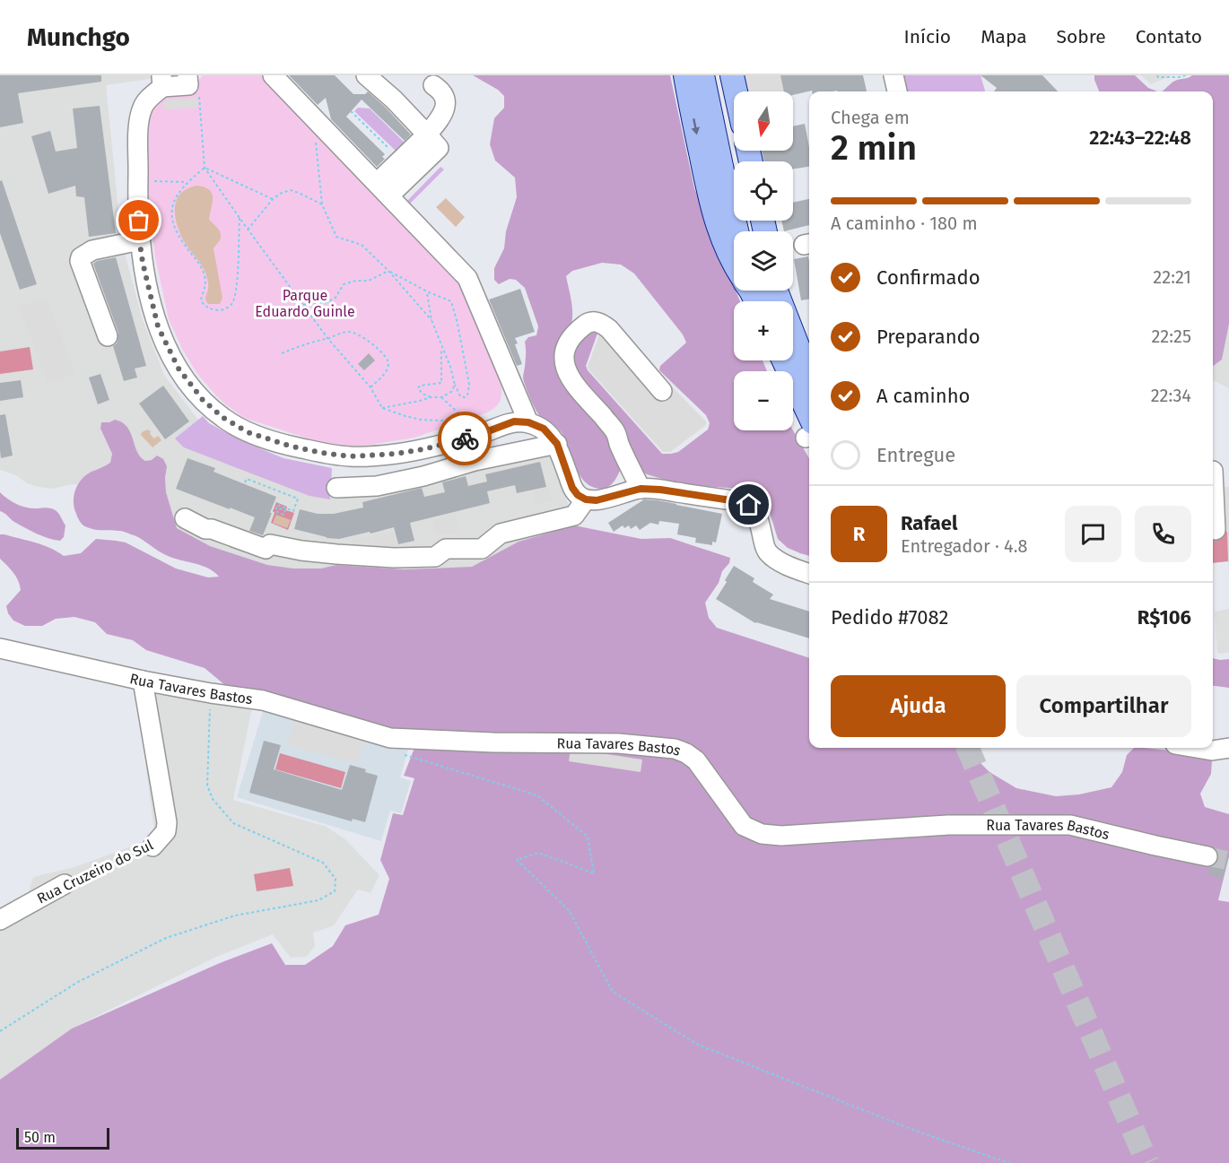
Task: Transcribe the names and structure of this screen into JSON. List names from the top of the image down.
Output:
{
  "streets": {
    "street": ["Rua Tavares Bastos", "Rua Cruzeiro do Sul"]
  },
  "crossings": [
    ["Rua Tavares Bastos", "Rua Cruzeiro do Sul"]
  ],
  "parks": ["Parque Eduardo Guinle"],
  "scale_bar": "50 m",
  "north": "bottom",
  "page": {
    "header": "Munchgo",
    "nav": [
      "Início",
      "Mapa",
      "Sobre",
      "Contato"
    ],
    "map_buttons": ["+", "−"],
    "heading": ["2 min", "Chega em", "22:43–22:48"],
    "panel": [
      "Rafael",
      "Entregador · 4.8",
      "Pedido #7082",
      "R$106"
    ],
    "bar": "A caminho · 180 m",
    "list": [
      ["Confirmado", "22:21"],
      ["Preparando", "22:25"],
      ["A caminho", "22:34"],
      "Entregue"
    ],
    "round": "R",
    "buttons": ["Ajuda", "Compartilhar"],
    "scale": "50 m"
  }
}
